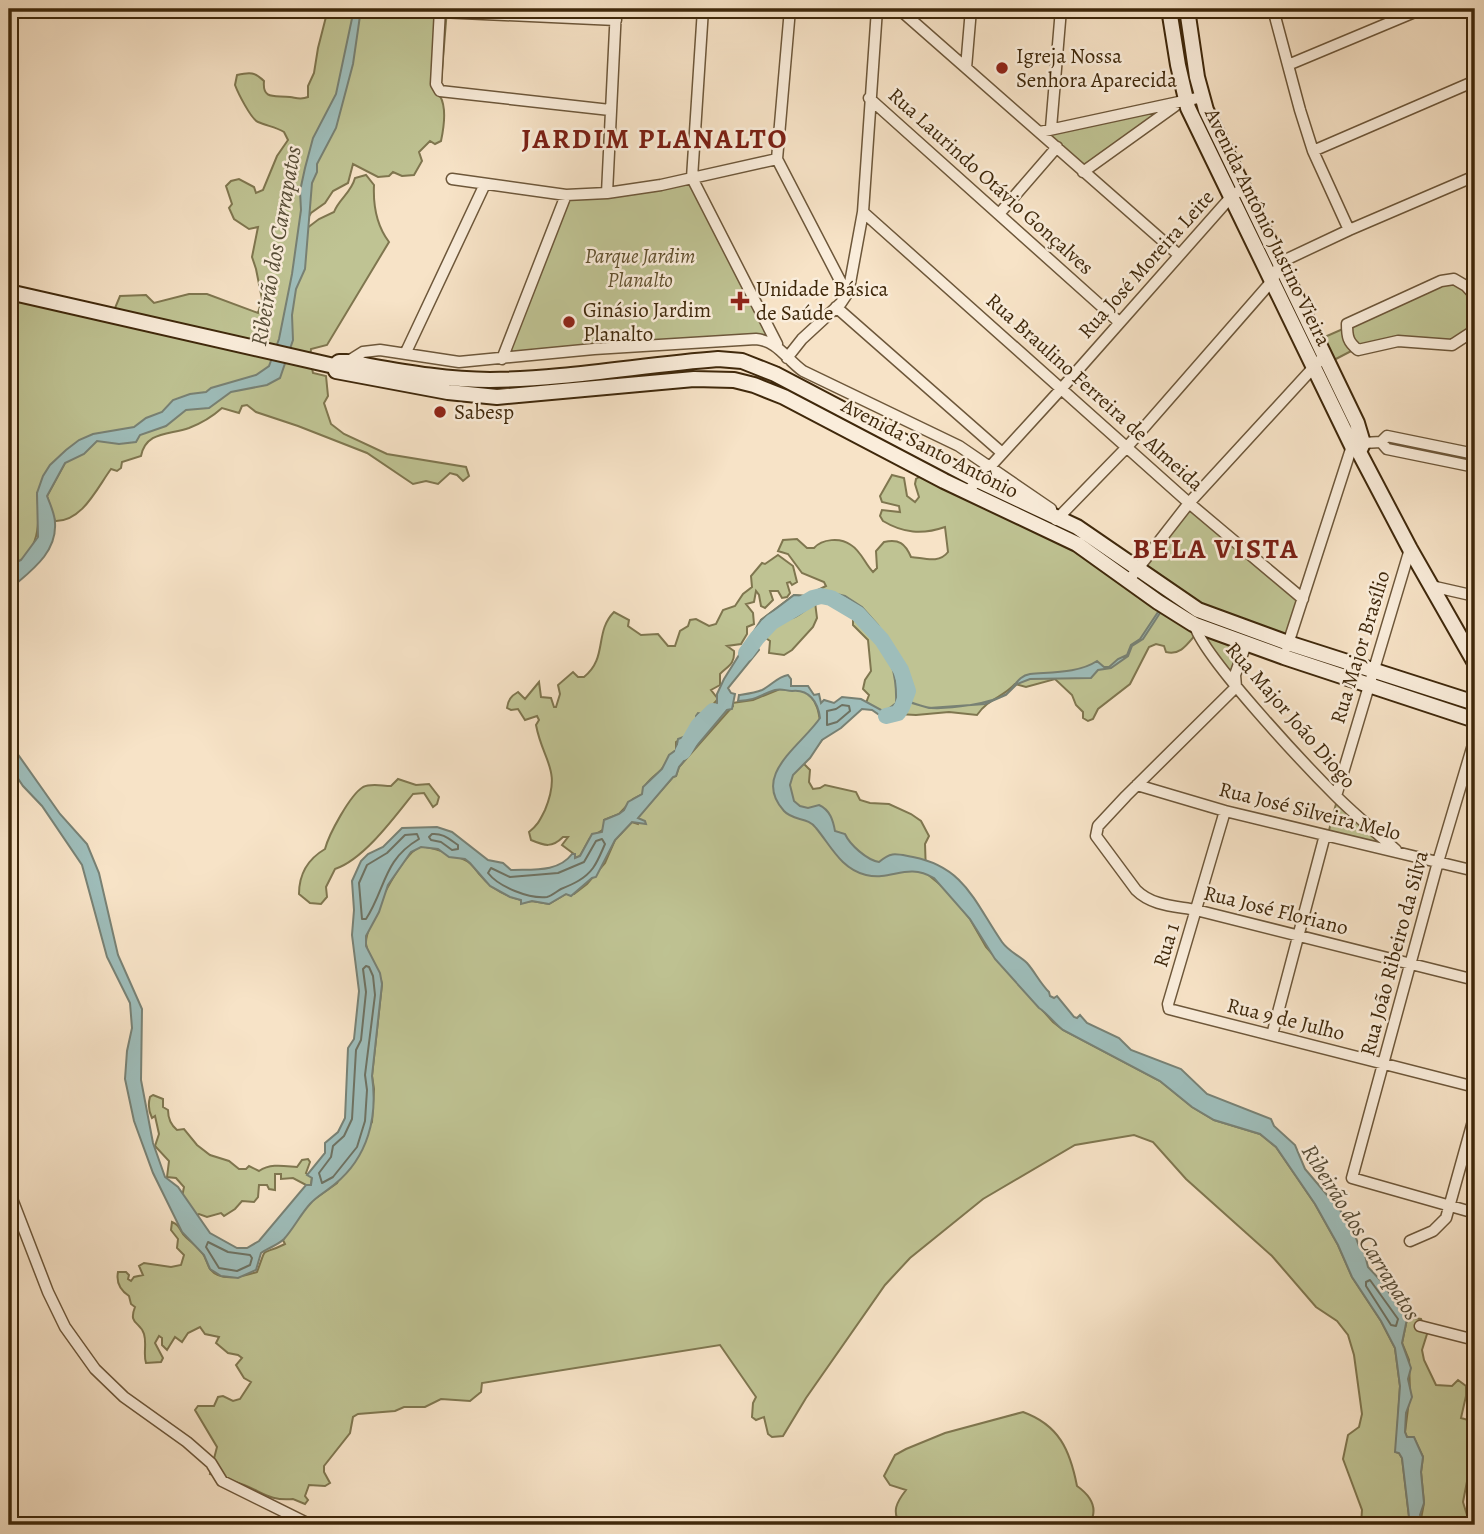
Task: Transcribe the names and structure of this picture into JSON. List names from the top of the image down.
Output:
{
  "streets": {
    "street": [
      "Rua Laurindo Otávio Gonçalves",
      "Avenida Antônio Justino Vieira",
      "Rua José Moreira Leite",
      "Rua Braulino Ferreira de Almeida",
      "Avenida Santo Antônio",
      "Rua Major Brasílio",
      "Rua Major João Diogo",
      "Rua José Silveira Melo",
      "Rua José Floriano",
      "Rua 1",
      "Rua João Ribeiro da Silva",
      "Rua 9 de Julho"
    ]
  },
  "crossings": [
    ["Rua Laurindo Otávio Gonçalves", "Rua José Moreira Leite"],
    ["Avenida Antônio Justino Vieira", "Rua José Moreira Leite"],
    ["Avenida Antônio Justino Vieira", "Rua Major Brasílio"],
    ["Rua José Moreira Leite", "Rua Braulino Ferreira de Almeida"],
    ["Rua José Moreira Leite", "Avenida Santo Antônio"],
    ["Avenida Santo Antônio", "Rua Major Brasílio"],
    ["Avenida Santo Antônio", "Rua Major João Diogo"],
    ["Rua Major Brasílio", "Rua Major João Diogo"],
    ["Rua Major João Diogo", "Rua José Silveira Melo"],
    ["Rua José Silveira Melo", "Rua José Floriano"],
    ["Rua José Silveira Melo", "Rua 1"],
    ["Rua José Silveira Melo", "Rua João Ribeiro da Silva"],
    ["Rua José Floriano", "Rua 1"],
    ["Rua José Floriano", "Rua João Ribeiro da Silva"],
    ["Rua 1", "Rua 9 de Julho"],
    ["Rua João Ribeiro da Silva", "Rua 9 de Julho"]
  ],
  "districts": ["JARDIM PLANALTO", "BELA VISTA"],
  "water": ["Ribeirão dos Carrapatos"],
  "parks": ["Parque Jardim Planalto"],
  "places": {
    "other": ["Igreja Nossa Senhora Aparecida", "Ginásio Jardim Planalto", "Sabesp"],
    "health": ["Unidade Básica de Saúde"]
  }
}
